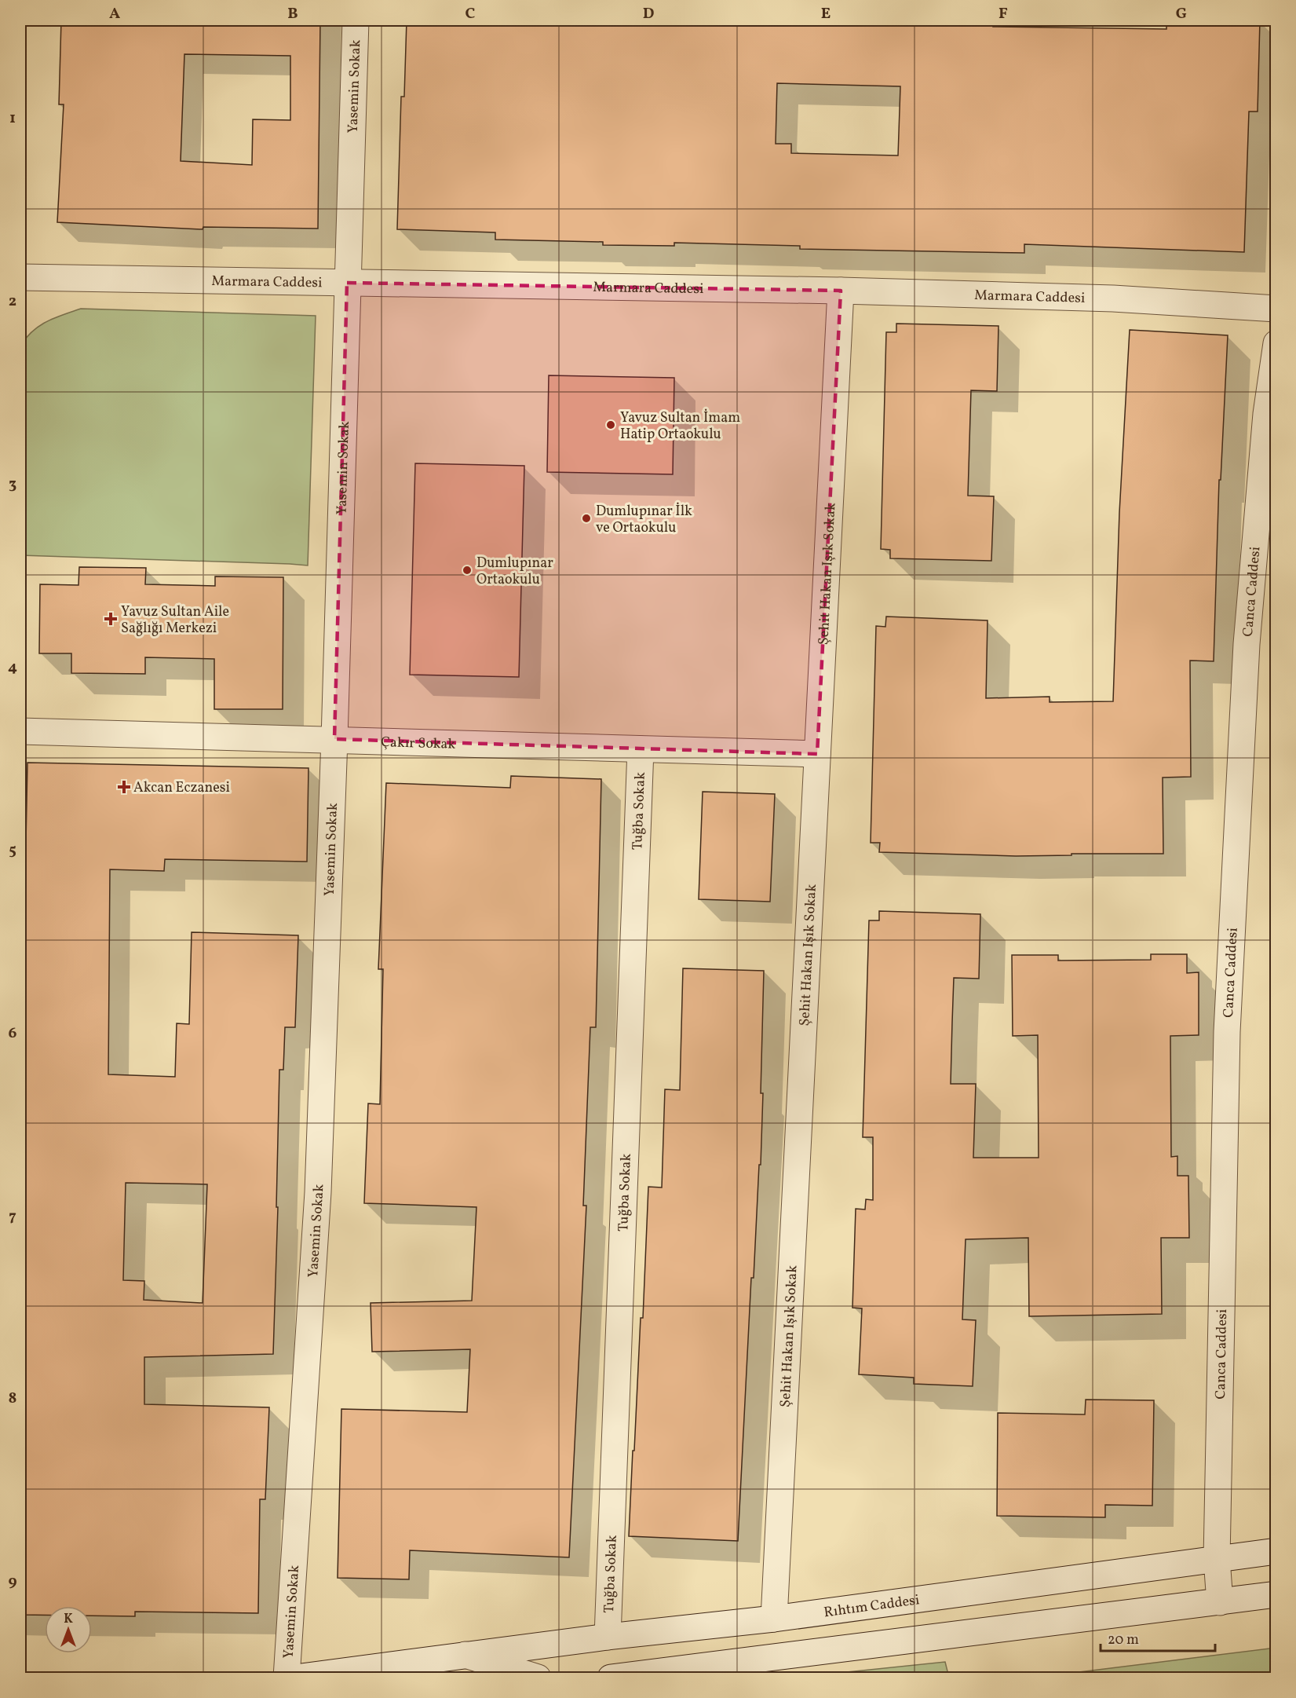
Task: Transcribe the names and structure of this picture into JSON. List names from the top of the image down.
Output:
{
  "streets": {
    "street": [
      "Yasemin Sokak",
      "Marmara Caddesi",
      "Şehit Hakan Işık Sokak",
      "Canca Caddesi",
      "Çakır Sokak",
      "Tuğba Sokak",
      "Rıhtım Caddesi"
    ]
  },
  "crossings": [
    ["Yasemin Sokak", "Marmara Caddesi"],
    ["Yasemin Sokak", "Çakır Sokak"],
    ["Marmara Caddesi", "Şehit Hakan Işık Sokak"],
    ["Şehit Hakan Işık Sokak", "Çakır Sokak"],
    ["Şehit Hakan Işık Sokak", "Rıhtım Caddesi"],
    ["Canca Caddesi", "Rıhtım Caddesi"],
    ["Çakır Sokak", "Tuğba Sokak"],
    ["Tuğba Sokak", "Rıhtım Caddesi"]
  ],
  "places": {
    "other": ["Yavuz Sultan İmam Hatip Ortaokulu", "Dumlupınar İlk ve Ortaokulu", "Dumlupınar Ortaokulu"],
    "health": ["Yavuz Sultan Aile Sağlığı Merkezi", "Akcan Eczanesi"]
  },
  "scale_bar": "20 m",
  "north": "top",
  "grid": {
    "columns": [
      "A",
      "B",
      "C",
      "D",
      "E",
      "F",
      "G"
    ],
    "rows": [
      "1",
      "2",
      "3",
      "4",
      "5",
      "6",
      "7",
      "8",
      "9"
    ]
  }
}
